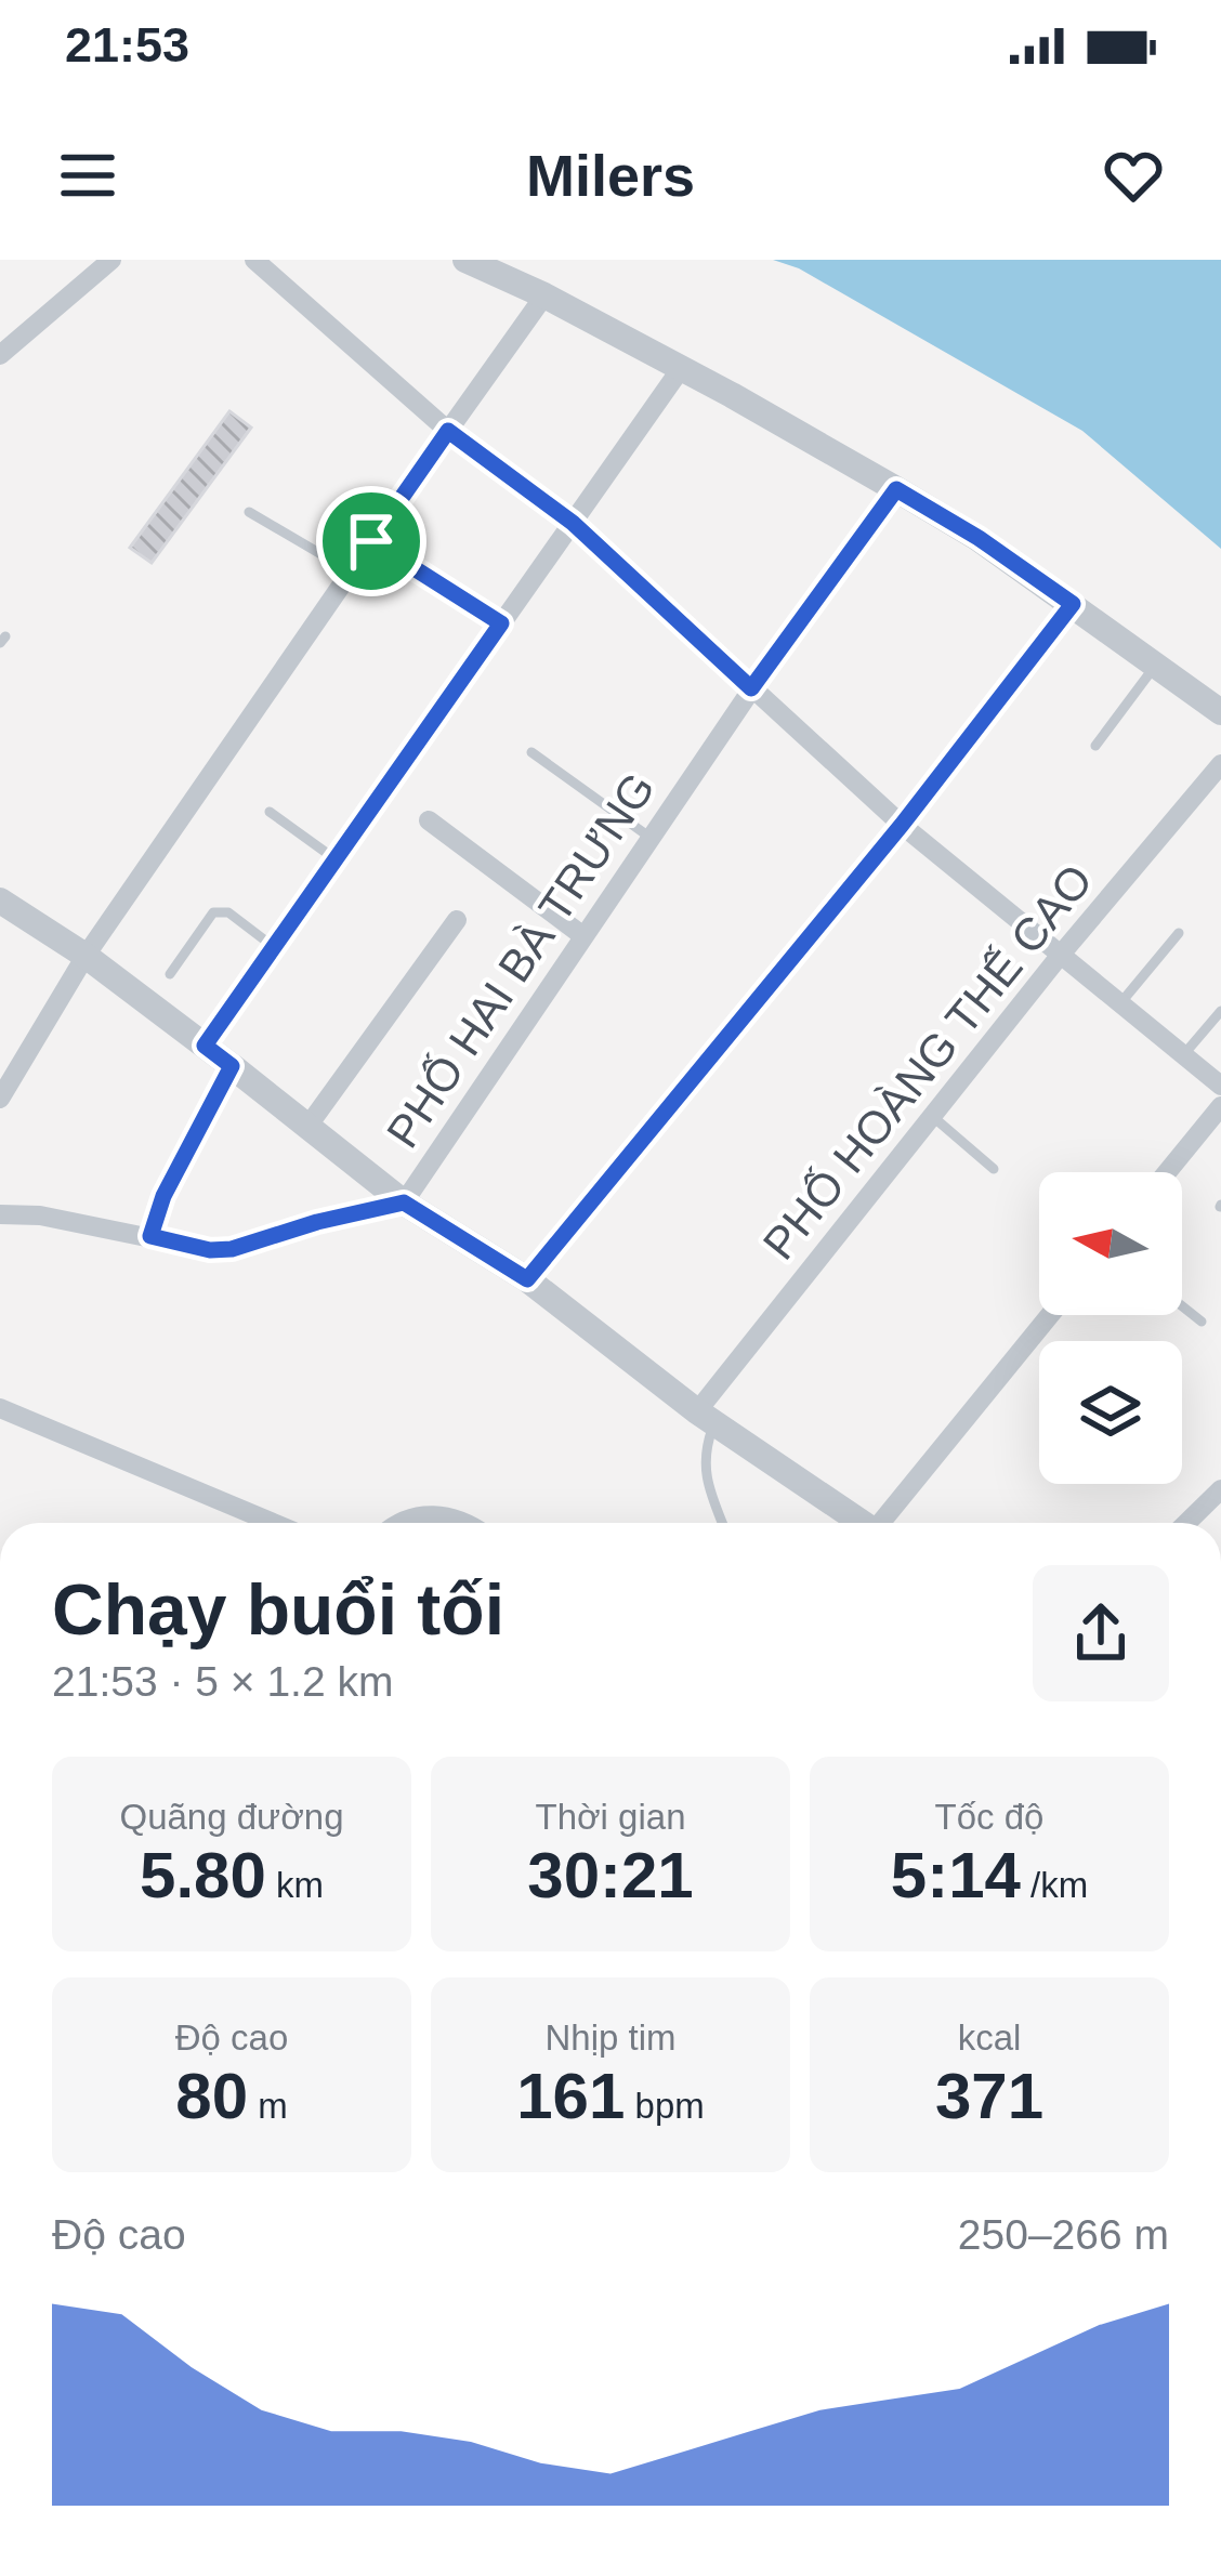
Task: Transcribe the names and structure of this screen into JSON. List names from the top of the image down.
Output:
{
  "streets": {
    "street": ["PHỐ HAI BÀ TRƯNG", "PHỐ HOÀNG THẾ CAO"]
  },
  "north": "left",
  "page": {
    "status": "21:53",
    "header": "Milers",
    "heading": ["Chạy buổi tối", "21:53 · 5 × 1.2 km"],
    "stats": [
      ["Quãng đường", "5.80 km"],
      ["Thời gian", "30:21"],
      ["Tốc độ", "5:14 /km"],
      ["Độ cao", "80 m"],
      ["Nhịp tim", "161 bpm"],
      ["kcal", "371"]
    ],
    "chart": ["Độ cao", "250–266 m"]
  }
}
